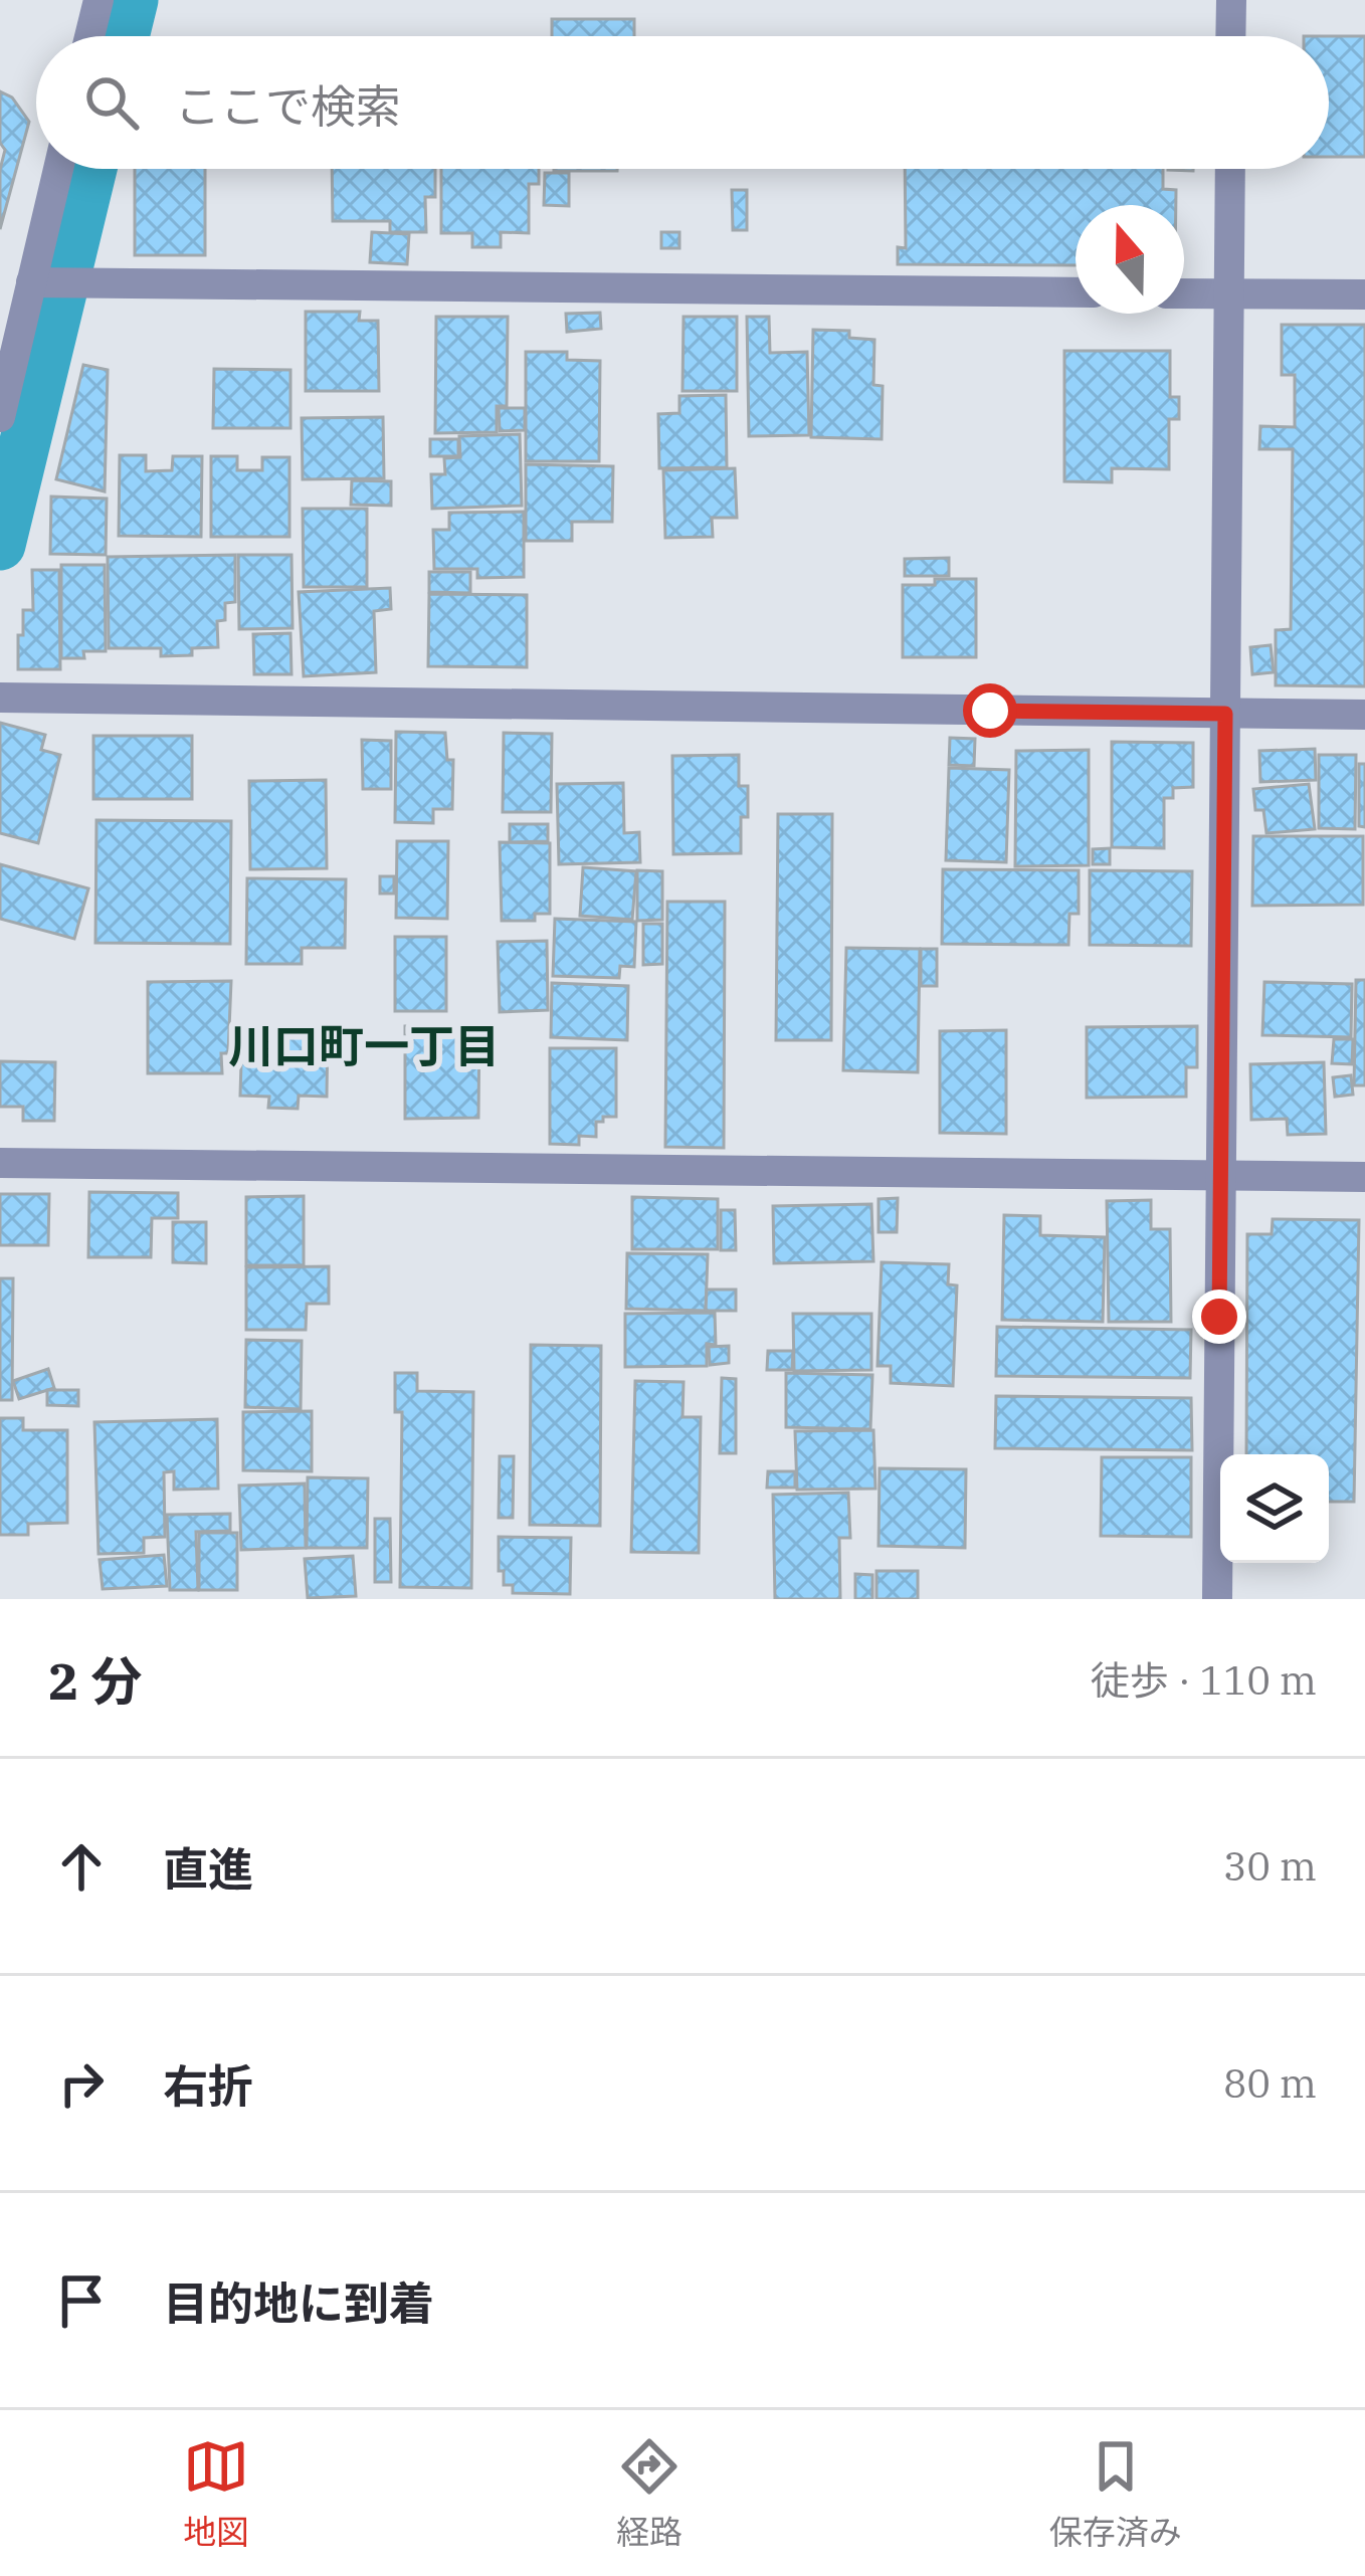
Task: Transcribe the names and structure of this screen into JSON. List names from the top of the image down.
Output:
{
  "districts": ["川口町一丁目"],
  "north": "top",
  "page": {
    "search": "ここで検索",
    "heading": ["2 分", "徒歩 · 110 m"],
    "list": [
      ["直進", "30 m"],
      ["右折", "80 m"],
      "目的地に到着"
    ],
    "nav": ["地図", "経路", "保存済み"]
  }
}
